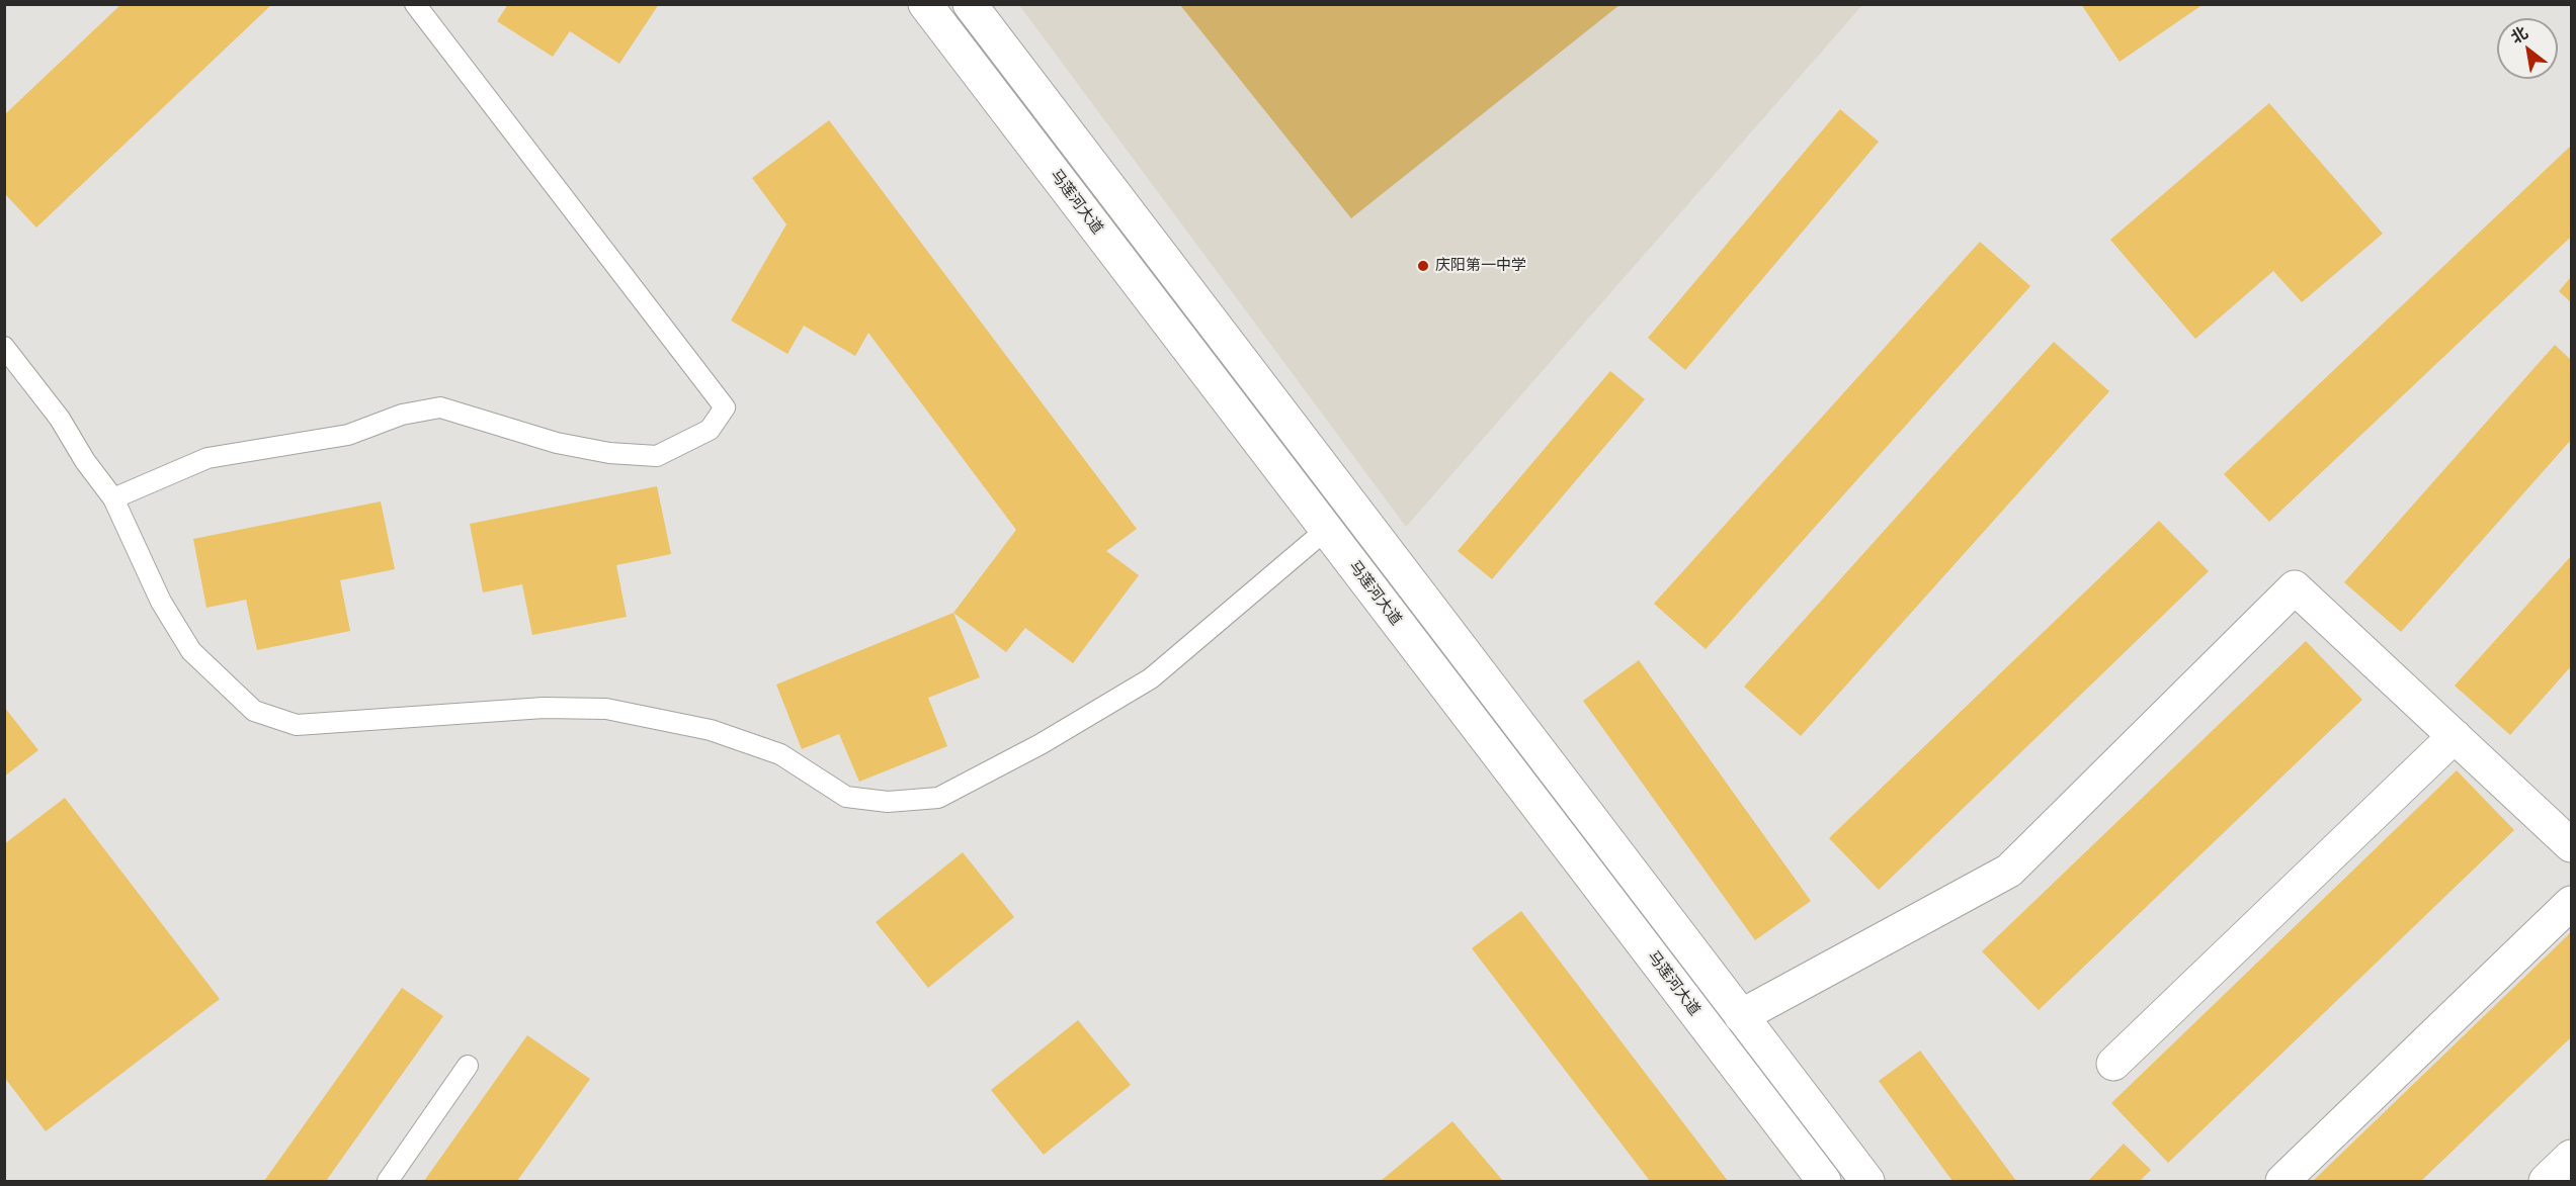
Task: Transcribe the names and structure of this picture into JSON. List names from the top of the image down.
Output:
{
  "streets": {
    "street": ["马莲河大道"]
  },
  "places": ["庆阳第一中学"],
  "north": "top left"
}
